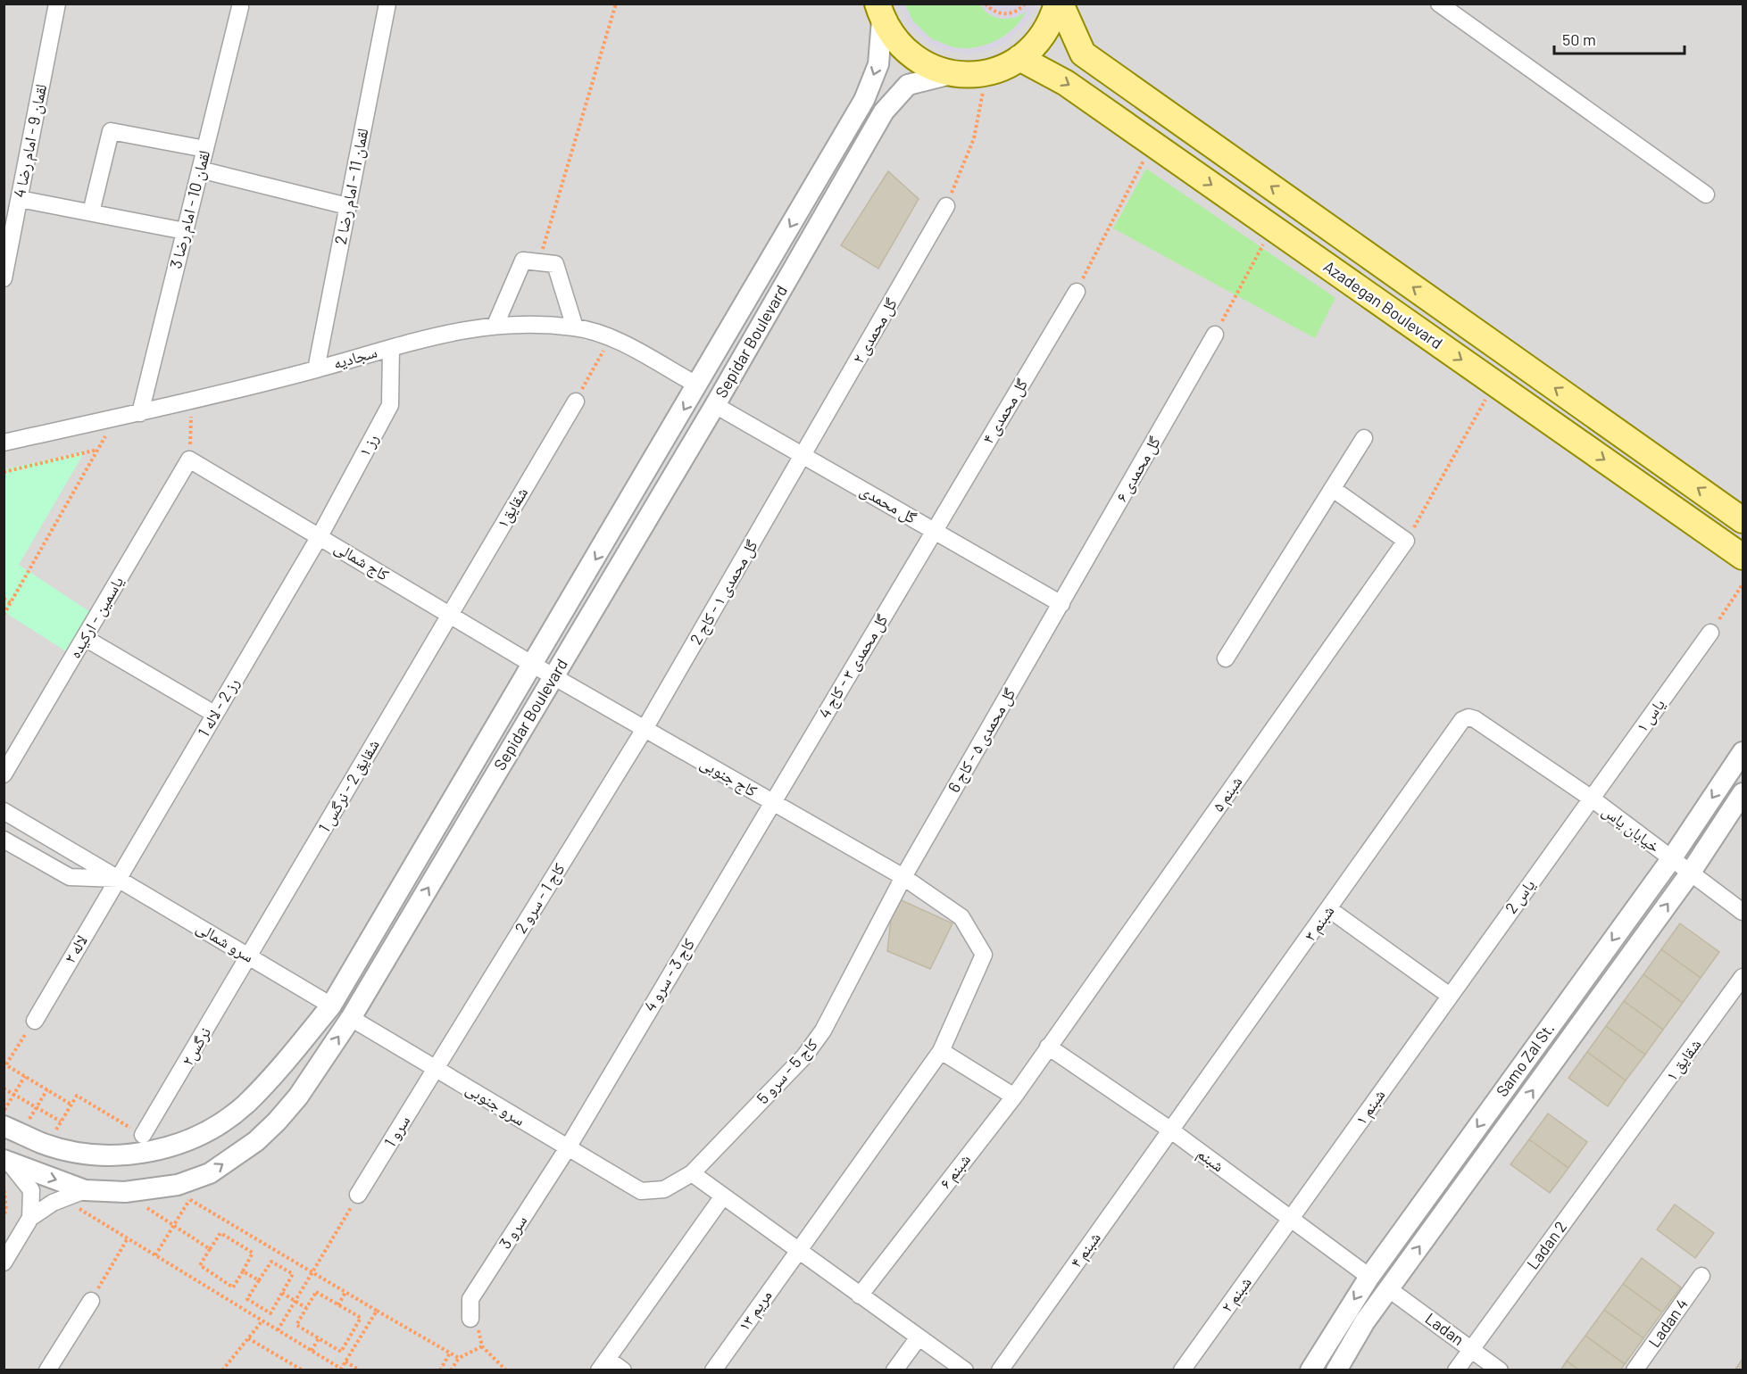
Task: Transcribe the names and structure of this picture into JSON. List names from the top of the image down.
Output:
{
  "streets": {
    "main road": ["Azadegan Boulevard"],
    "street": [
      "لقمان 9 - امام رضا 4",
      "لقمان 11 - امام رضا 2",
      "لقمان 10 - امام رضا 3",
      "گل محمدی ۲",
      "Sepidar Boulevard",
      "سجادیه",
      "گل محمدی ۴",
      "رز ۱",
      "گل محمدی ۶",
      "گل محمدی",
      "شقایق۱",
      "کاج شمالی",
      "گل محمدی ۱ - کاج 2",
      "یاسمین - ارکیده",
      "گل محمدی ۳ - کاج 4",
      "رز 2 - لاله 1",
      "یاس ۱",
      "گل محمدی ۵ - کاج 6",
      "کاج جنوبی",
      "شقایق 2 - نرگس 1",
      "شبنم ۵",
      "خیابان یاس",
      "یاس 2",
      "کاج 1 - سرو 2",
      "شبنم ۳",
      "سرو شمالی",
      "لاله ۲",
      "کاج 3 - سرو 4",
      "نرگس۲",
      "Samo Zal St.",
      "شقایق ۱",
      "کاج 5 - سرو 5",
      "سرو جنوبی",
      "شبنم ۱",
      "سرو 1",
      "شبنم",
      "شبنم ۶",
      "سرو 3",
      "Ladan 2",
      "شبنم ۴",
      "شبنم ۲",
      "مریم ۱۳",
      "Ladan 4",
      "Ladan"
    ]
  },
  "crossings": [
    ["لقمان 11 - امام رضا 2", "سجادیه"],
    ["لقمان 10 - امام رضا 3", "سجادیه"],
    ["گل محمدی ۲", "گل محمدی"],
    ["گل محمدی ۲", "گل محمدی ۱ - کاج 2"],
    ["Sepidar Boulevard", "سجادیه"],
    ["Sepidar Boulevard", "گل محمدی"],
    ["Sepidar Boulevard", "کاج شمالی"],
    ["Sepidar Boulevard", "کاج جنوبی"],
    ["Sepidar Boulevard", "سرو شمالی"],
    ["Sepidar Boulevard", "سرو جنوبی"],
    ["سجادیه", "رز ۱"],
    ["گل محمدی ۴", "گل محمدی"],
    ["گل محمدی ۴", "گل محمدی ۳ - کاج 4"],
    ["رز ۱", "کاج شمالی"],
    ["رز ۱", "رز 2 - لاله 1"],
    ["گل محمدی ۶", "گل محمدی"],
    ["گل محمدی ۶", "گل محمدی ۵ - کاج 6"],
    ["گل محمدی", "گل محمدی ۱ - کاج 2"],
    ["گل محمدی", "گل محمدی ۳ - کاج 4"],
    ["گل محمدی", "گل محمدی ۵ - کاج 6"],
    ["شقایق۱", "کاج شمالی"],
    ["شقایق۱", "شقایق 2 - نرگس 1"],
    ["کاج شمالی", "یاسمین - ارکیده"],
    ["کاج شمالی", "رز 2 - لاله 1"],
    ["کاج شمالی", "کاج جنوبی"],
    ["کاج شمالی", "شقایق 2 - نرگس 1"],
    ["گل محمدی ۱ - کاج 2", "کاج جنوبی"],
    ["گل محمدی ۱ - کاج 2", "کاج 1 - سرو 2"],
    ["گل محمدی ۳ - کاج 4", "کاج جنوبی"],
    ["گل محمدی ۳ - کاج 4", "کاج 3 - سرو 4"],
    ["رز 2 - لاله 1", "سرو شمالی"],
    ["رز 2 - لاله 1", "لاله ۲"],
    ["یاس ۱", "خیابان یاس"],
    ["یاس ۱", "یاس 2"],
    ["گل محمدی ۵ - کاج 6", "کاج جنوبی"],
    ["گل محمدی ۵ - کاج 6", "کاج 5 - سرو 5"],
    ["کاج جنوبی", "کاج 1 - سرو 2"],
    ["کاج جنوبی", "کاج 3 - سرو 4"],
    ["کاج جنوبی", "کاج 5 - سرو 5"],
    ["کاج جنوبی", "مریم ۱۳"],
    ["شقایق 2 - نرگس 1", "سرو شمالی"],
    ["شقایق 2 - نرگس 1", "نرگس۲"],
    ["شبنم ۵", "شبنم"],
    ["شبنم ۵", "شبنم ۶"],
    ["خیابان یاس", "یاس 2"],
    ["خیابان یاس", "شبنم ۳"],
    ["خیابان یاس", "Samo Zal St."],
    ["یاس 2", "شبنم ۱"],
    ["کاج 1 - سرو 2", "سرو جنوبی"],
    ["کاج 1 - سرو 2", "سرو 1"],
    ["شبنم ۳", "شبنم"],
    ["شبنم ۳", "شبنم ۴"],
    ["سرو شمالی", "لاله ۲"],
    ["سرو شمالی", "نرگس۲"],
    ["کاج 3 - سرو 4", "سرو جنوبی"],
    ["کاج 3 - سرو 4", "سرو 3"],
    ["Samo Zal St.", "شبنم"],
    ["Samo Zal St.", "Ladan"],
    ["شقایق ۱", "Ladan 2"],
    ["کاج 5 - سرو 5", "سرو جنوبی"],
    ["سرو جنوبی", "سرو 1"],
    ["سرو جنوبی", "سرو 3"],
    ["شبنم ۱", "شبنم"],
    ["شبنم ۱", "شبنم ۲"],
    ["شبنم", "شبنم ۶"],
    ["شبنم", "شبنم ۴"],
    ["شبنم", "شبنم ۲"],
    ["Ladan 2", "Ladan"]
  ],
  "scale_bar": "50 m"
}
